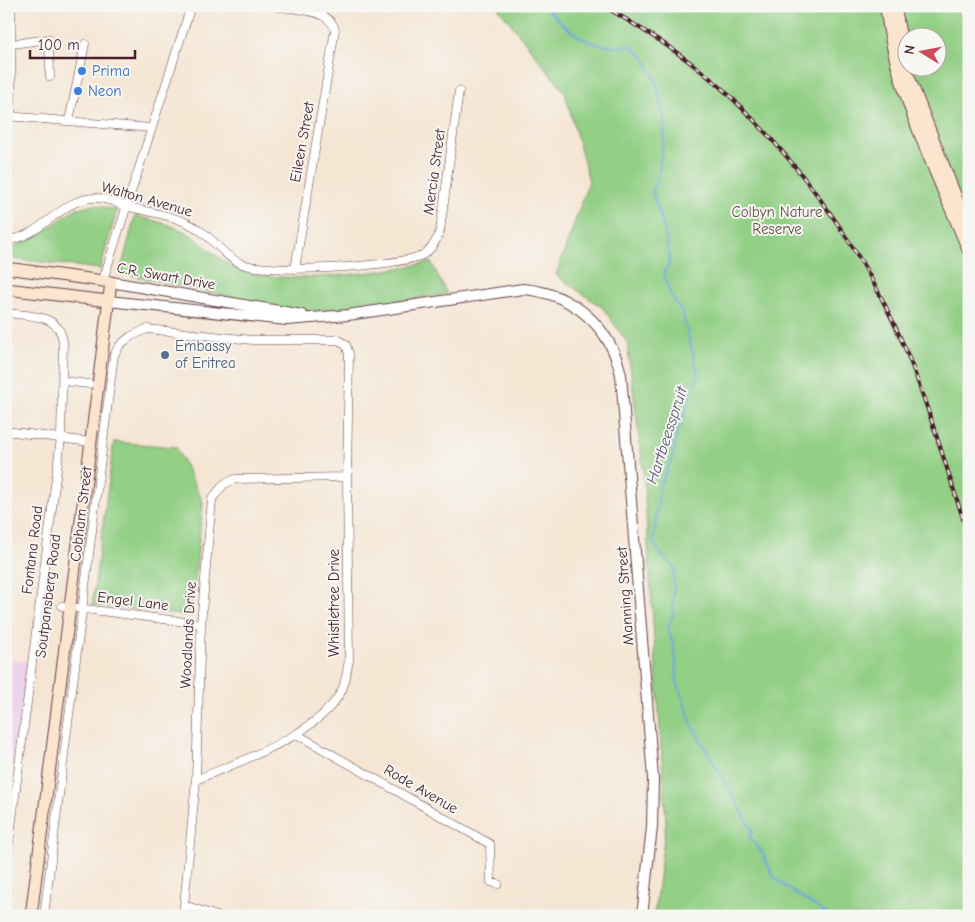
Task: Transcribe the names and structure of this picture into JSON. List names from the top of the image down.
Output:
{
  "streets": {
    "main road": ["C.R. Swart Drive", "Soutpansberg Road"],
    "street": [
      "Eileen Street",
      "Mercia Street",
      "Walton Avenue",
      "Cobham Street",
      "Fontana Road",
      "Manning Street",
      "Engel Lane",
      "Whistletree Drive",
      "Woodlands Drive",
      "Rode Avenue"
    ]
  },
  "crossings": [
    ["Eileen Street", "Walton Avenue"],
    ["Mercia Street", "Walton Avenue"],
    ["C.R. Swart Drive", "Soutpansberg Road"],
    ["C.R. Swart Drive", "Manning Street"],
    ["Cobham Street", "Engel Lane"],
    ["Cobham Street", "Whistletree Drive"],
    ["Soutpansberg Road", "Engel Lane"],
    ["Engel Lane", "Woodlands Drive"],
    ["Whistletree Drive", "Woodlands Drive"],
    ["Whistletree Drive", "Rode Avenue"]
  ],
  "water": ["Hartbeesspruit"],
  "parks": ["Colbyn Nature Reserve"],
  "places": ["Prima", "Neon", "Embassy of Eritrea"],
  "scale_bar": "100 m",
  "north": "left"
}
